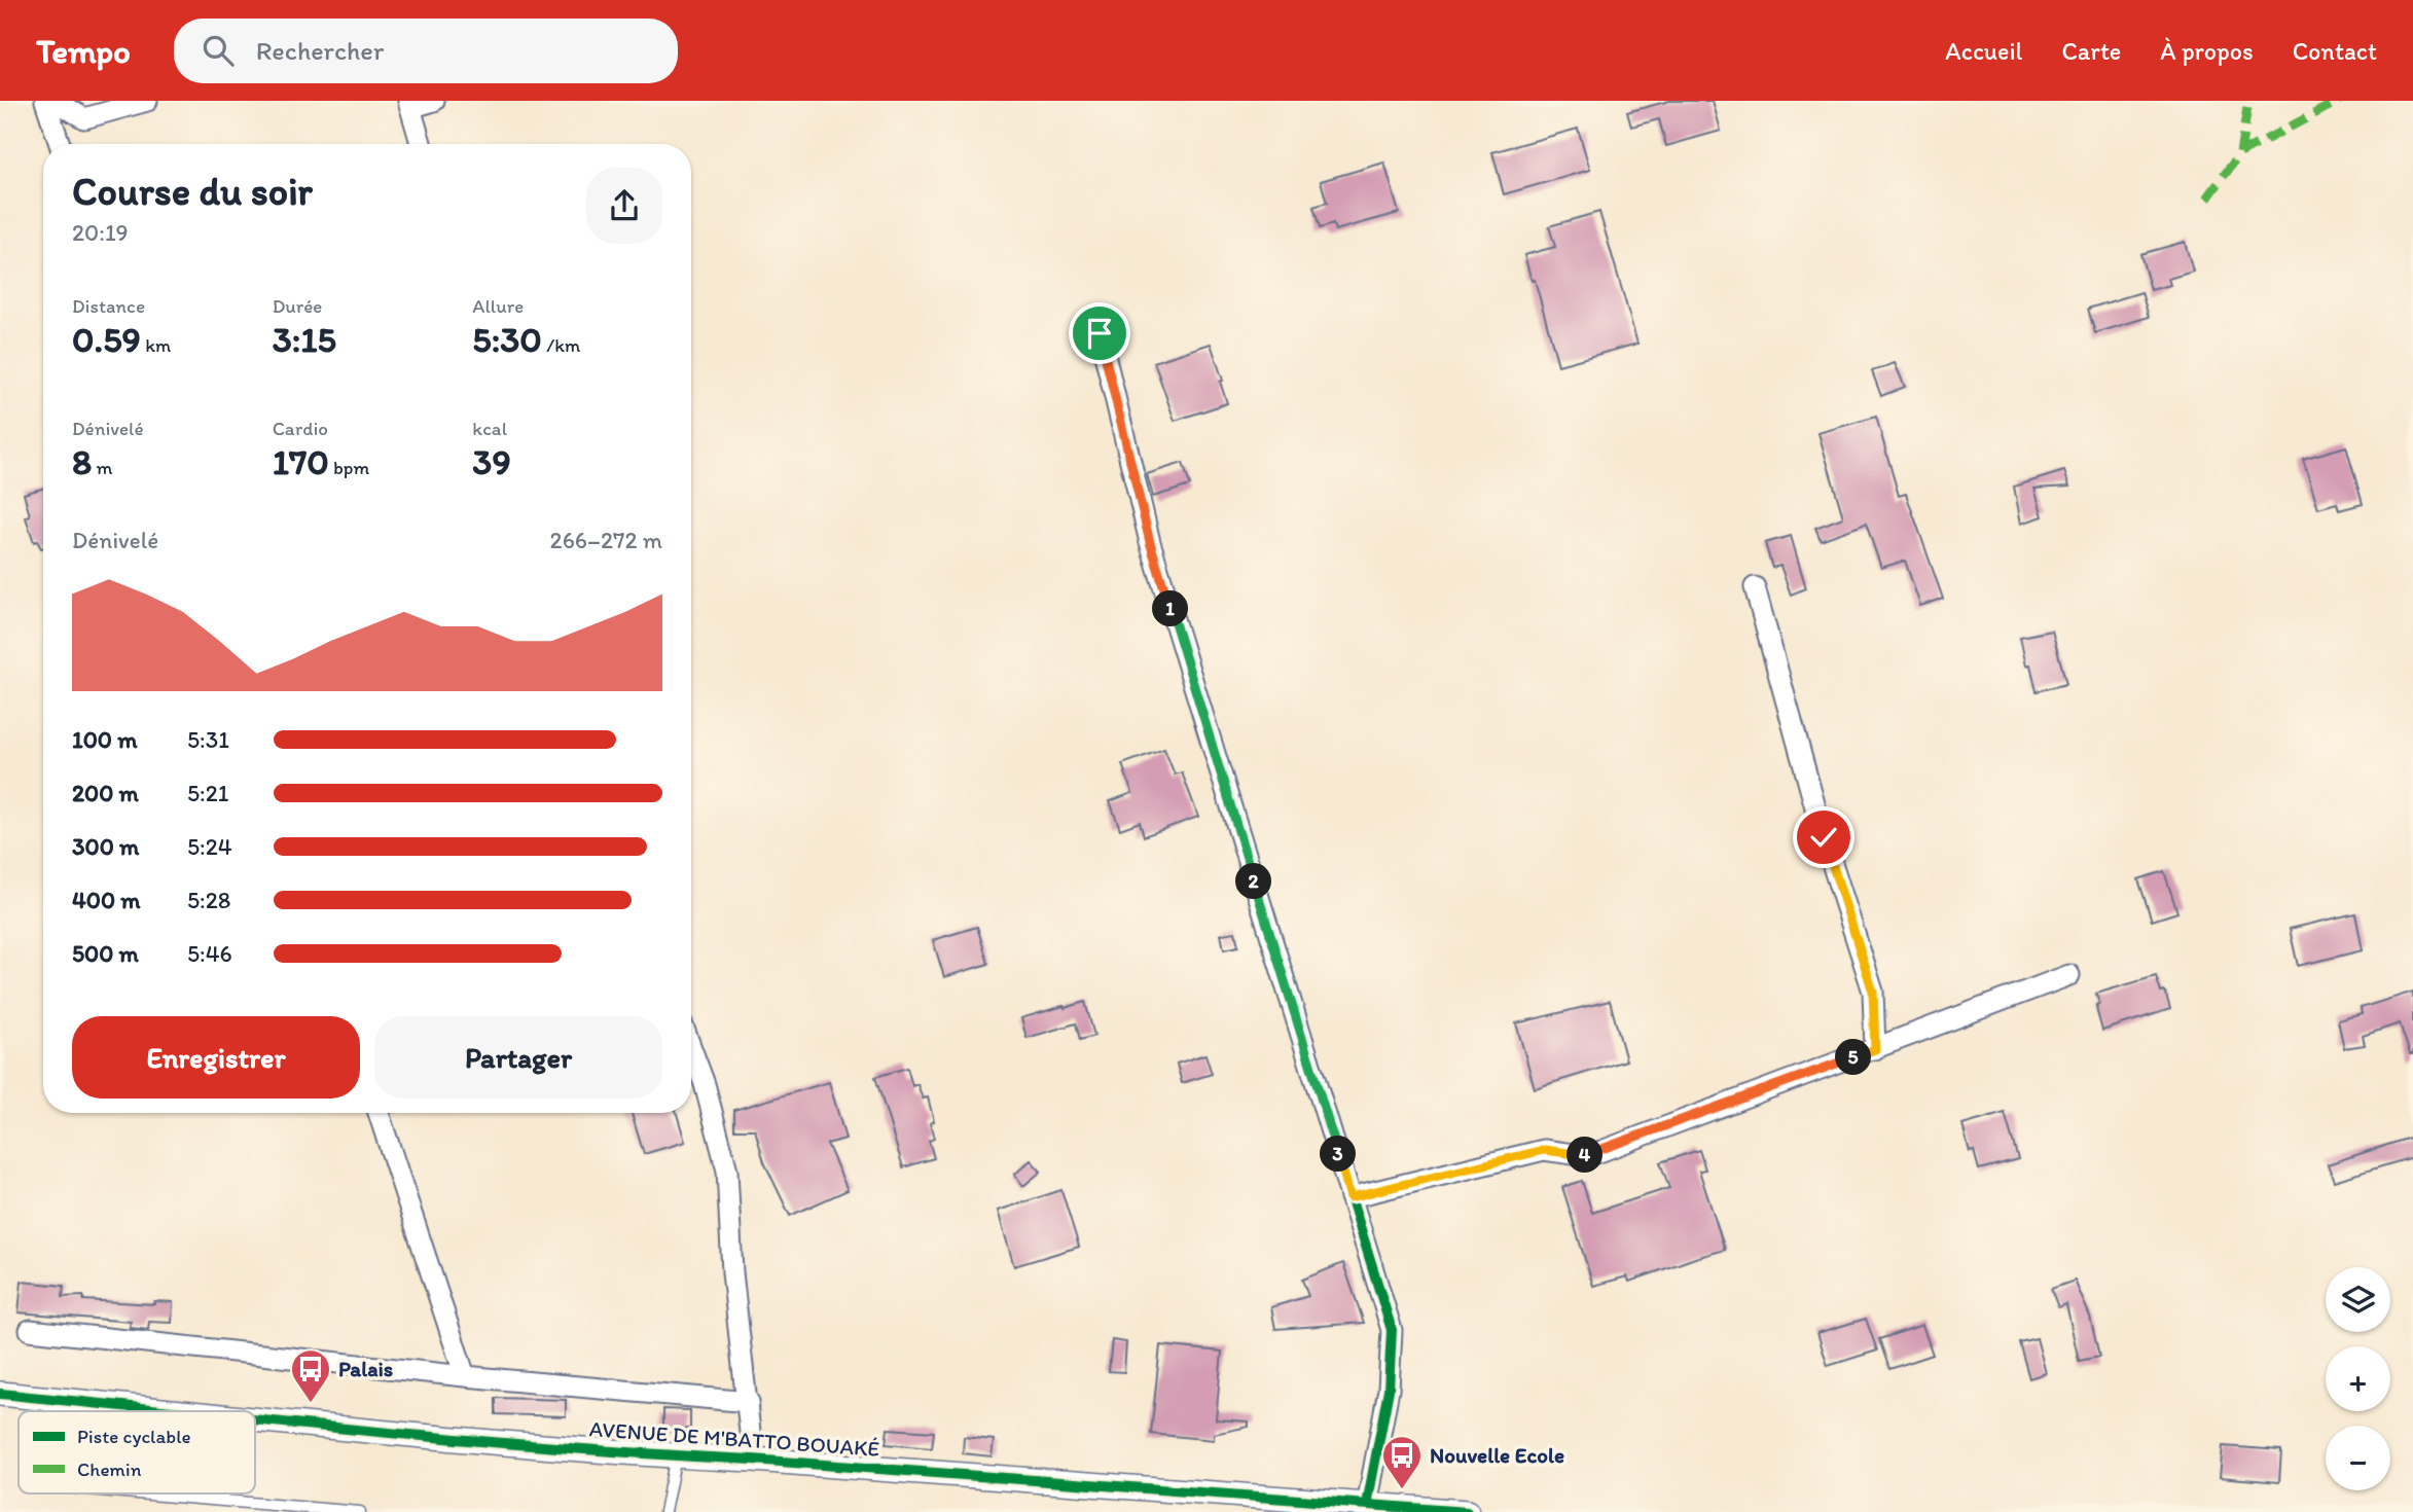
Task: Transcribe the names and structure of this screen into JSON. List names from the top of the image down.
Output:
{
  "streets": {
    "street": ["AVENUE DE M'BATTO BOUAKÉ"]
  },
  "places": {
    "bus stop": ["Palais", "Nouvelle Ecole"]
  },
  "legend": ["Piste cyclable", "Chemin"],
  "page": {
    "header": "Tempo",
    "search": "Rechercher",
    "nav": [
      "Accueil",
      "Carte",
      "À propos",
      "Contact"
    ],
    "heading": ["Course du soir", "20:19"],
    "stats": [
      ["Distance", "0.59 km"],
      ["Durée", "3:15"],
      ["Allure", "5:30 /km"],
      ["Dénivelé", "8 m"],
      ["Cardio", "170 bpm"],
      ["kcal", "39"]
    ],
    "chart": ["Dénivelé", "266–272 m"],
    "pins": [
      "1",
      "2",
      "5",
      "3",
      "4"
    ],
    "list": [
      {
        "name": "100 m",
        "note": "5:31"
      },
      {
        "name": "200 m",
        "note": "5:21"
      },
      {
        "name": "300 m",
        "note": "5:24"
      },
      {
        "name": "400 m",
        "note": "5:28"
      },
      {
        "name": "500 m",
        "note": "5:46"
      }
    ],
    "buttons": ["Enregistrer", "Partager"],
    "map_buttons": ["+", "−"]
  }
}
